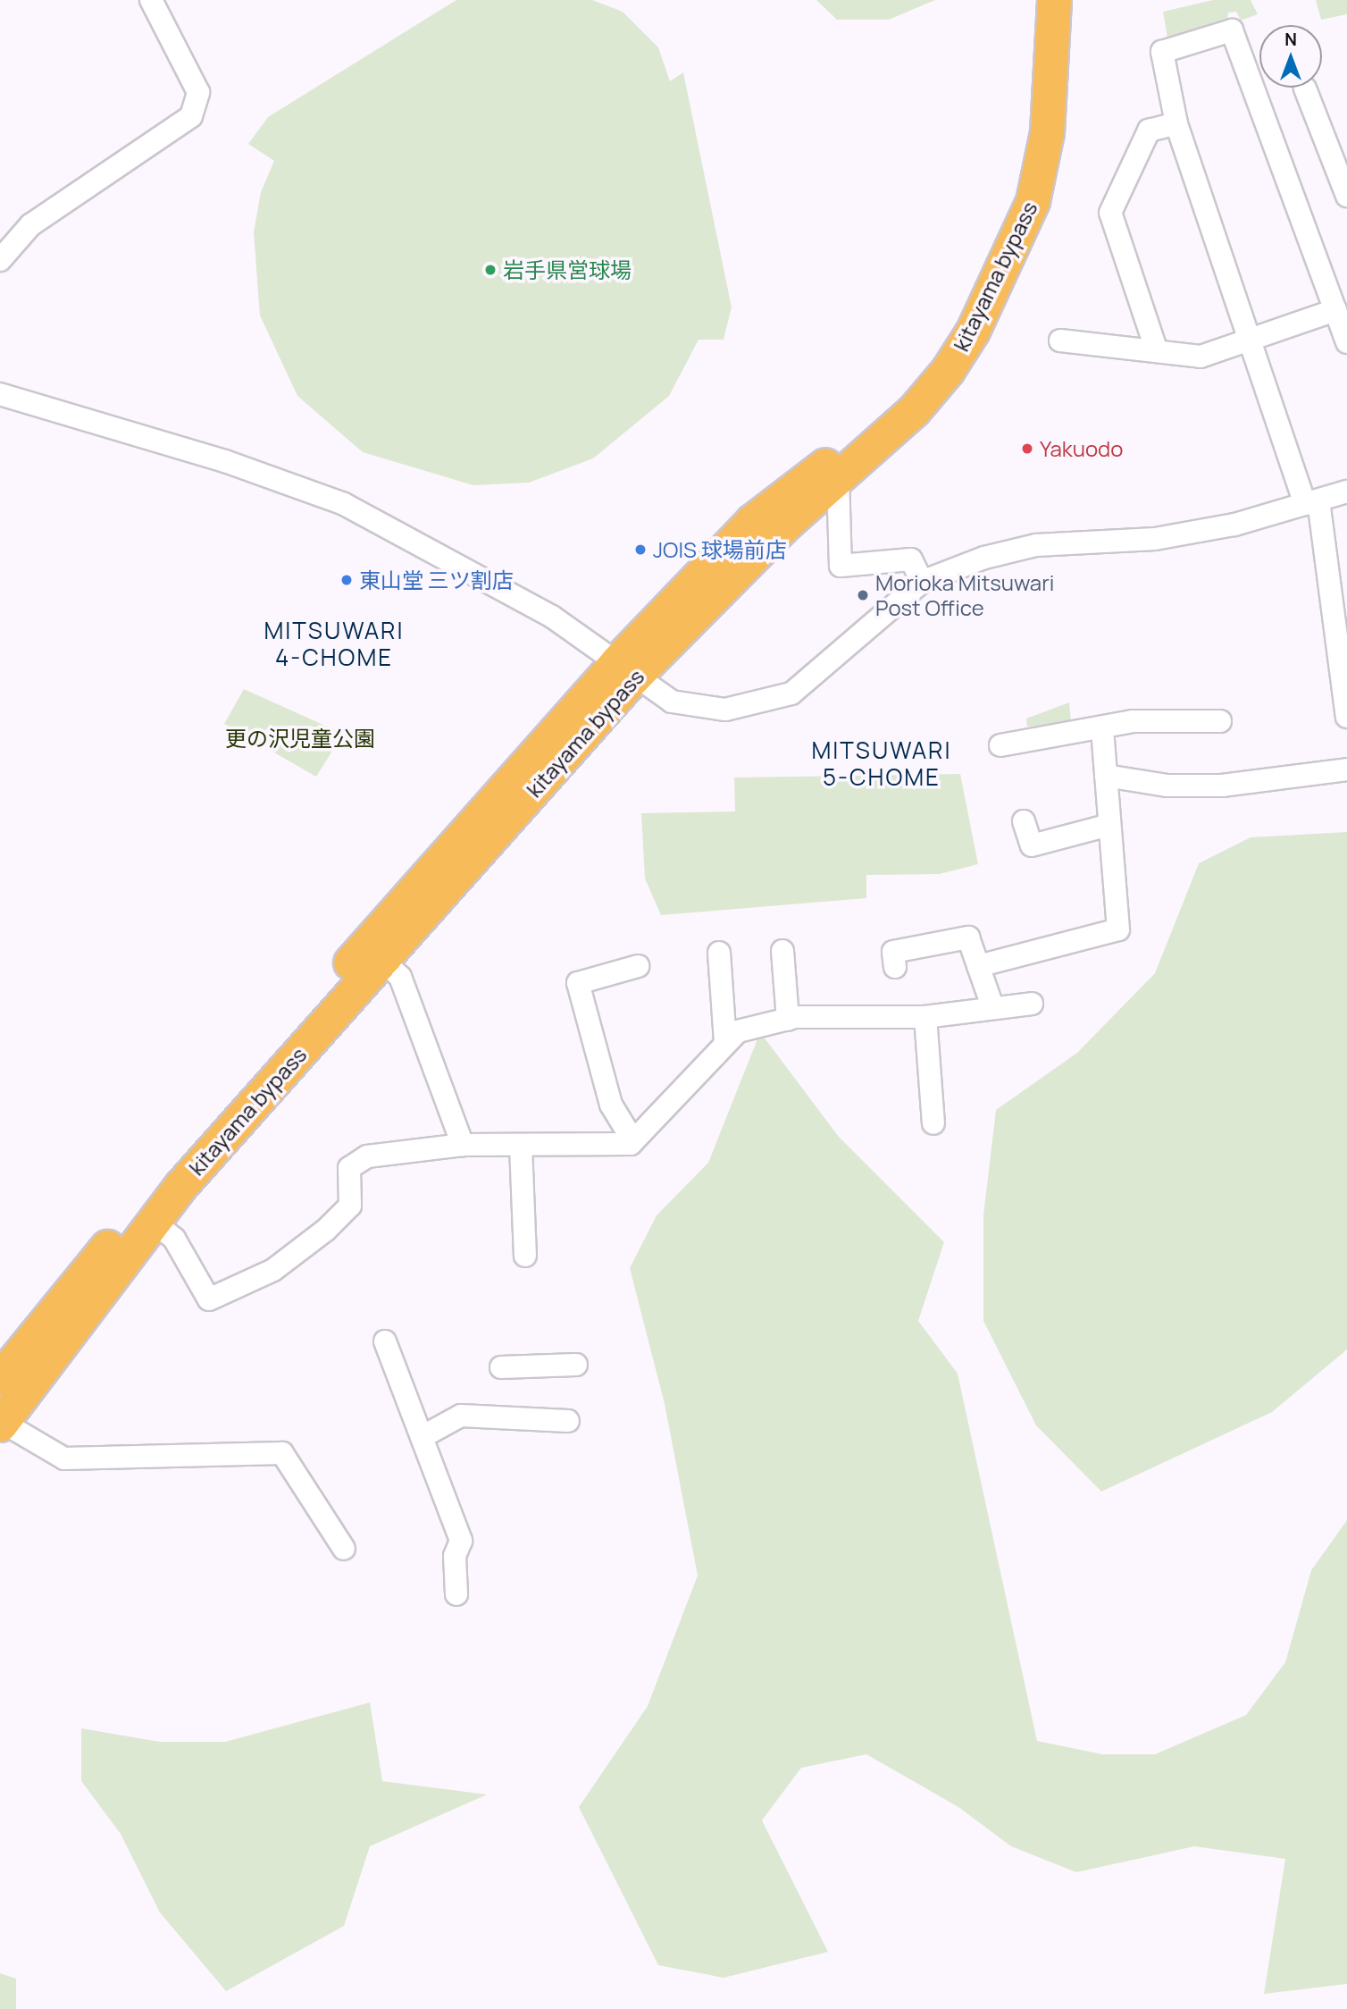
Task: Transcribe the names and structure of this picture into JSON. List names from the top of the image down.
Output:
{
  "streets": {
    "highway": ["kitayama bypass"]
  },
  "districts": ["MITSUWARI 4-CHOME", "MITSUWARI 5-CHOME"],
  "parks": ["更の沢児童公園"],
  "places": [
    "岩手県営球場",
    "Yakuodo",
    "JOIS 球場前店",
    "東山堂 三ツ割店",
    "Morioka Mitsuwari Post Office"
  ],
  "north": "top"
}
